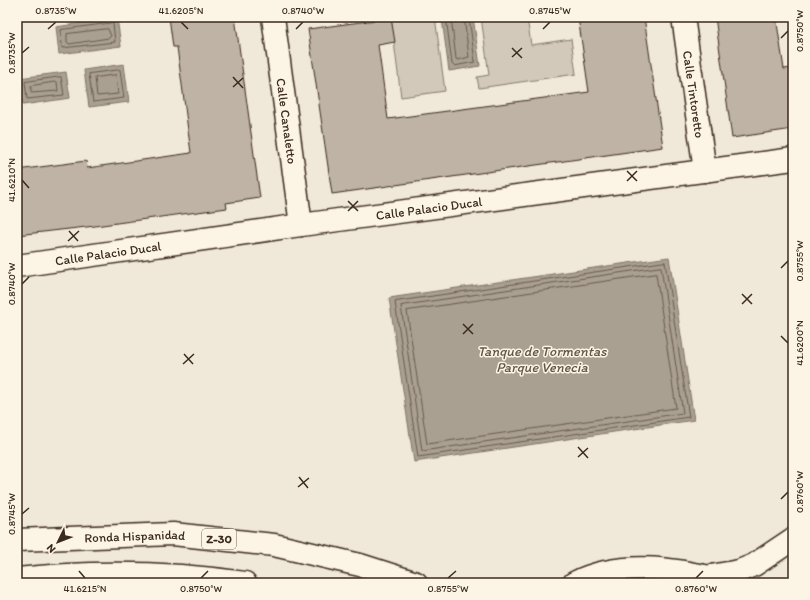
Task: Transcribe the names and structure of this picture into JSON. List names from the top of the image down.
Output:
{
  "streets": {
    "main road": [
      "Calle Tintoretto",
      "Calle Canaletto",
      "Calle Palacio Ducal",
      "Ronda Hispanidad",
      "Z-30"
    ]
  },
  "crossings": [
    ["Calle Tintoretto", "Calle Palacio Ducal"],
    ["Calle Canaletto", "Calle Palacio Ducal"]
  ],
  "water": ["Tanque de Tormentas Parque Venecia"],
  "north": "bottom left",
  "coordinates": [
    "0.8735°W",
    "41.6205°N",
    "0.8740°W",
    "0.8745°W",
    "0.8750°W",
    "41.6210°N",
    "0.8755°W",
    "41.6200°N",
    "0.8760°W",
    "41.6215°N"
  ]
}
